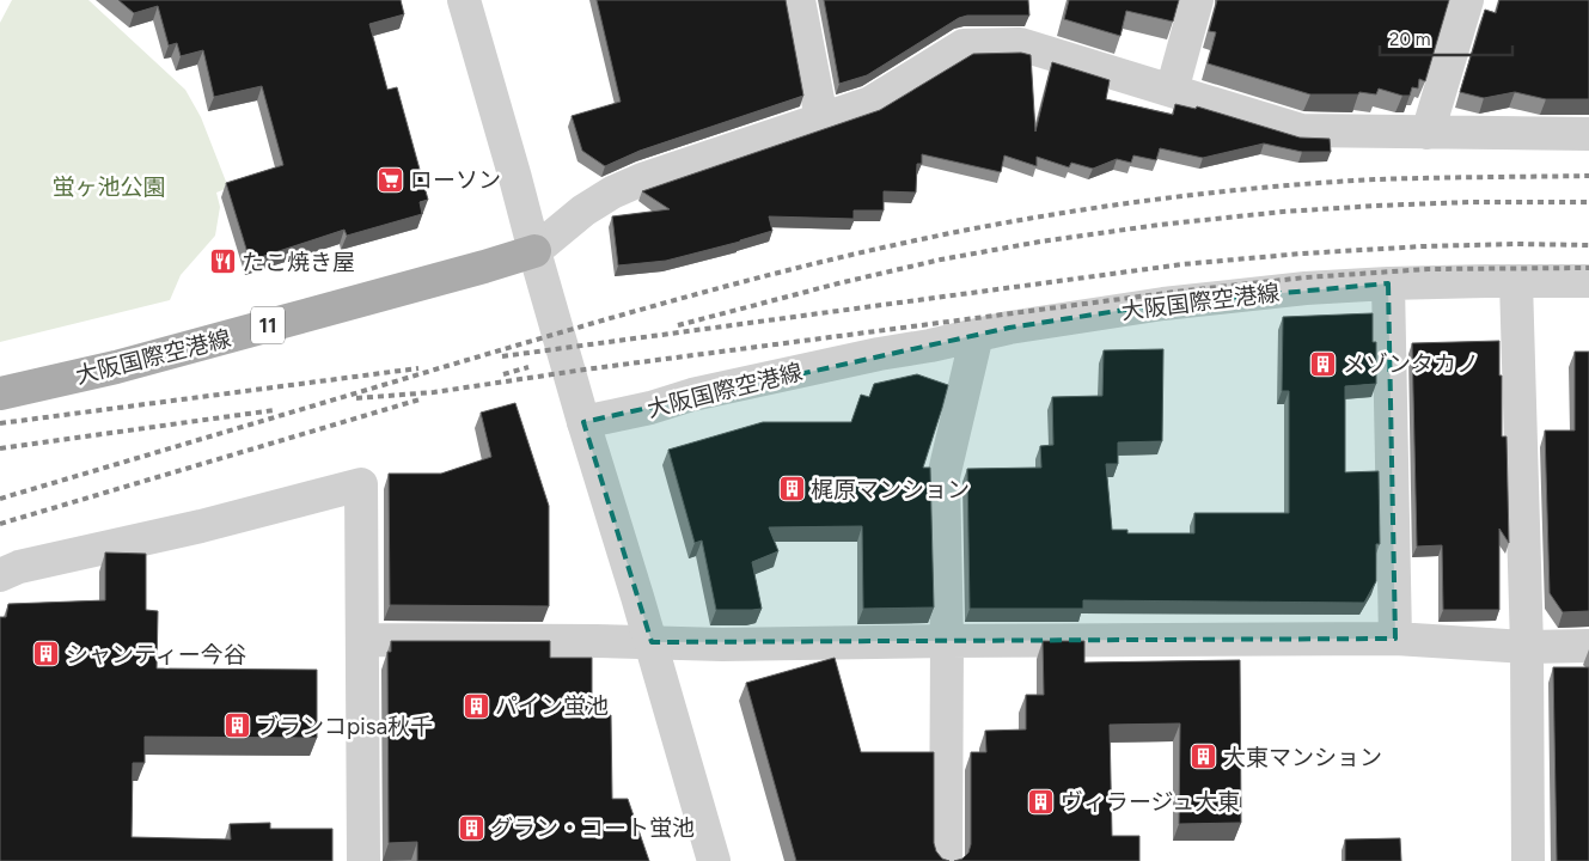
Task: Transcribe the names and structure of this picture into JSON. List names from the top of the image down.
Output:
{
  "streets": {
    "main road": ["大阪国際空港線", "11"]
  },
  "parks": ["蛍ヶ池公園"],
  "places": {
    "supermarket": ["ローソン"],
    "restaurant": ["たこ焼き屋"],
    "building": [
      "メゾンタカノ",
      "梶原マンション",
      "シャンティー今谷",
      "パイン蛍池",
      "ブランコpisa秋千",
      "大東マンション",
      "ヴィラージュ大東",
      "グラン・コート蛍池"
    ]
  },
  "scale_bar": "20 m"
}
